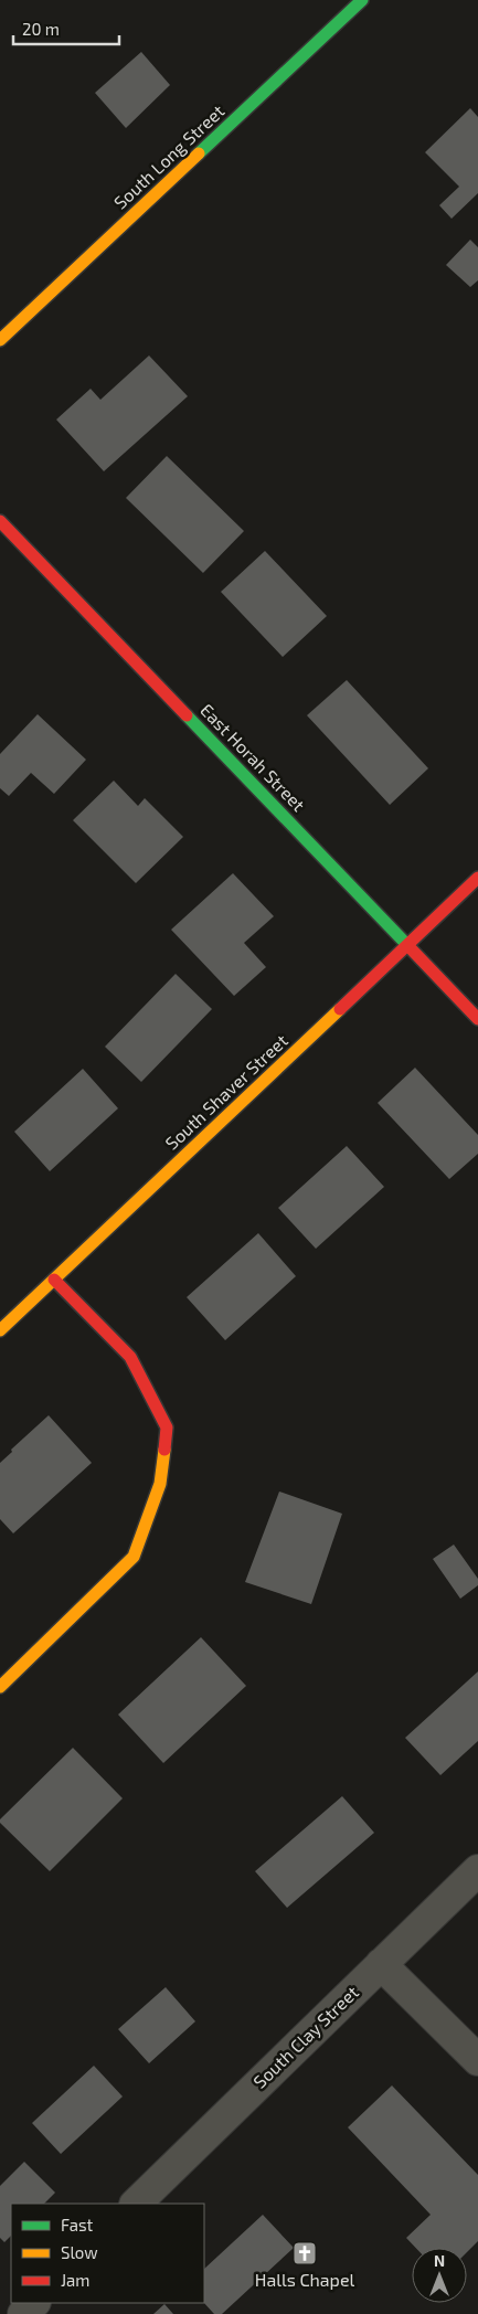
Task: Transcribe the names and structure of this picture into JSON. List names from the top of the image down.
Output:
{
  "streets": {
    "street": [
      "South Long Street",
      "East Horah Street",
      "South Shaver Street",
      "South Clay Street"
    ]
  },
  "crossings": [
    ["East Horah Street", "South Shaver Street"]
  ],
  "places": {
    "church": ["Halls Chapel"]
  },
  "legend": ["Fast", "Slow", "Jam"],
  "scale_bar": "20 m",
  "north": "top"
}
